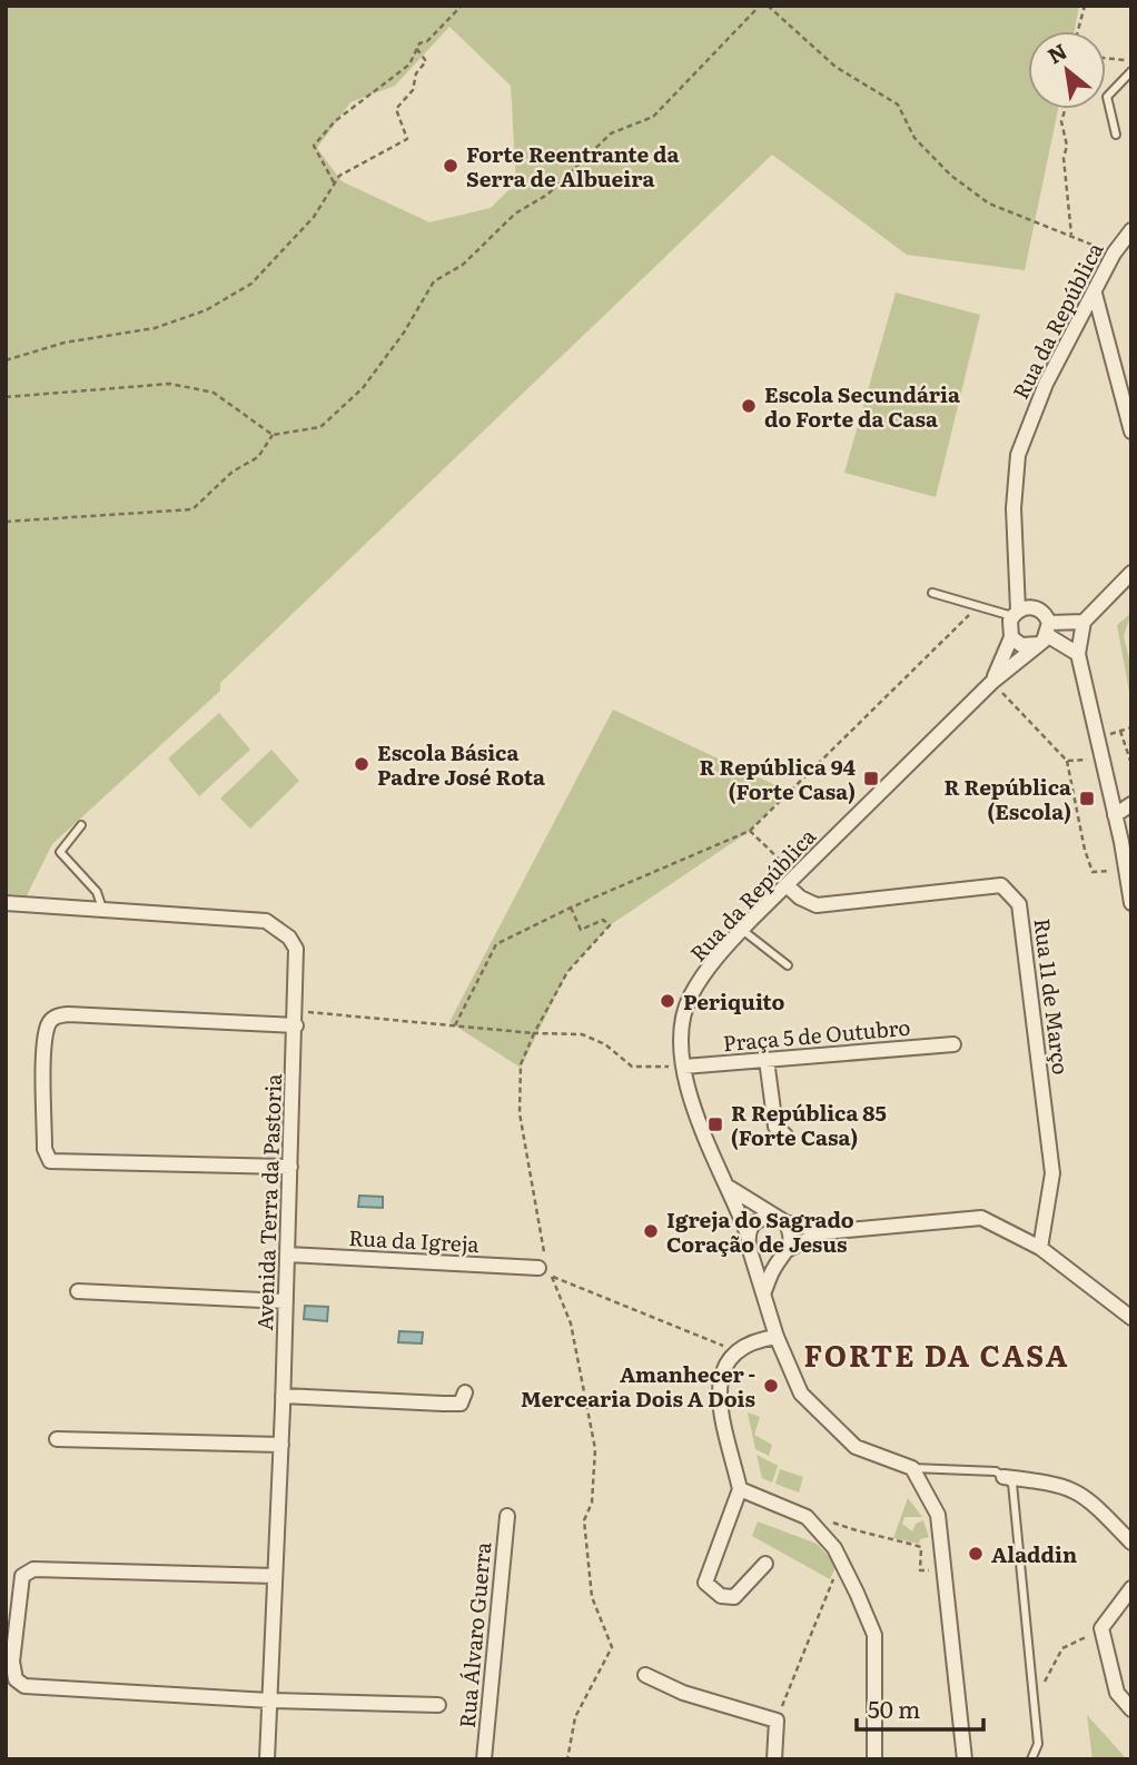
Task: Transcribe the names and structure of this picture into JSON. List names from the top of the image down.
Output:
{
  "streets": {
    "street": [
      "Rua da República",
      "Rua 11 de Março",
      "Praça 5 de Outubro",
      "Avenida Terra da Pastoria",
      "Rua da Igreja",
      "Rua Álvaro Guerra"
    ]
  },
  "crossings": [
    ["Rua da República", "Rua 11 de Março"],
    ["Rua da República", "Praça 5 de Outubro"],
    ["Avenida Terra da Pastoria", "Rua da Igreja"]
  ],
  "districts": ["FORTE DA CASA"],
  "places": {
    "other": [
      "Forte Reentrante da Serra de Albueira",
      "Escola Secundária do Forte da Casa",
      "Escola Básica Padre José Rota",
      "Periquito",
      "Igreja do Sagrado Coração de Jesus",
      "Amanhecer - Mercearia Dois A Dois",
      "Aladdin"
    ],
    "transit": ["R República 94 (Forte Casa)", "R República (Escola)", "R República 85 (Forte Casa)"]
  },
  "scale_bar": "50 m",
  "north": "top left"
}
